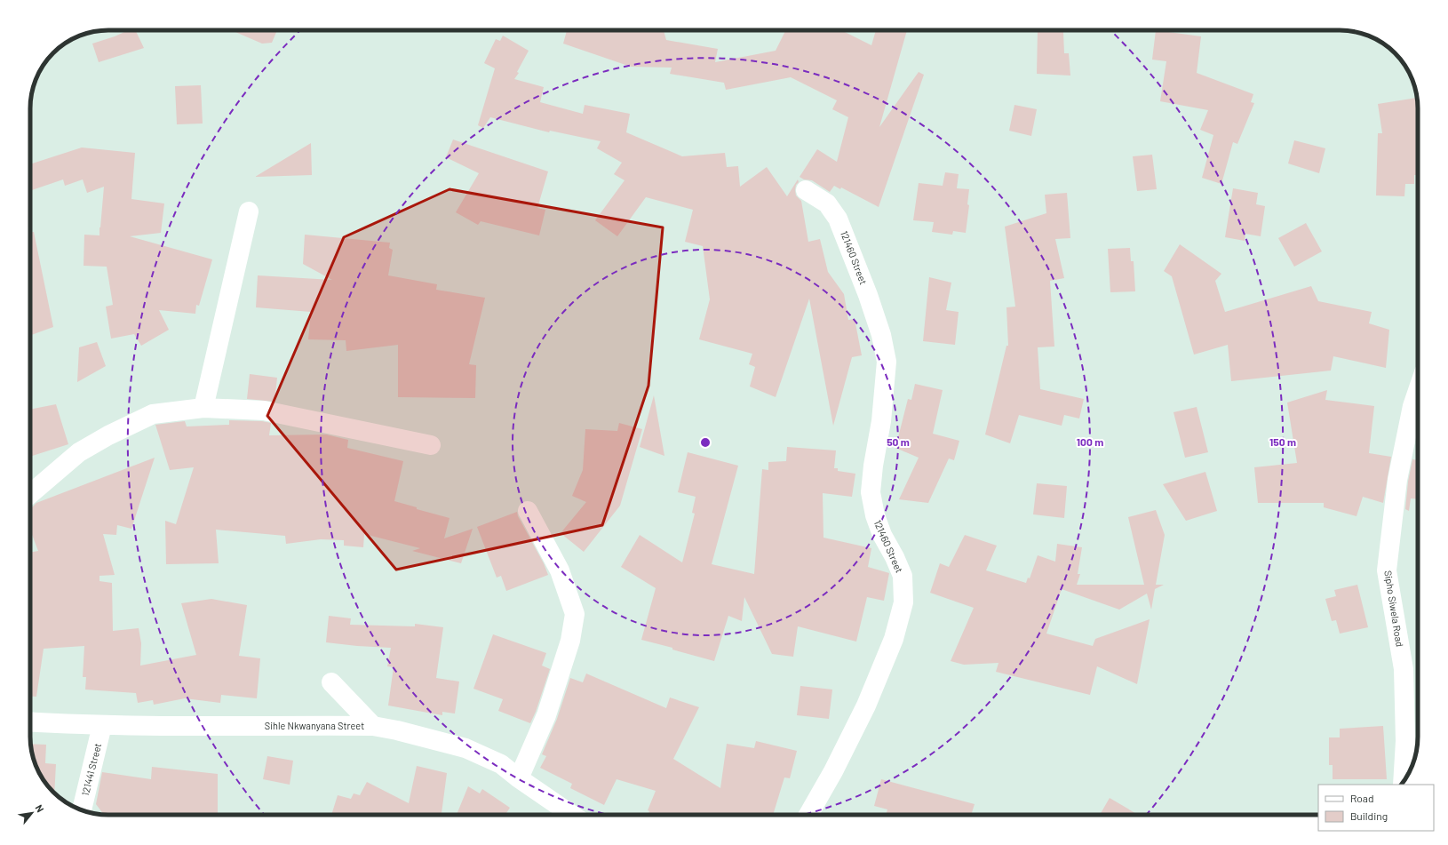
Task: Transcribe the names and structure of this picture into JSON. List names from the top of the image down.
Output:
{
  "streets": {
    "street": [
      "121460 Street",
      "Sipho Siwela Road",
      "Sihle Nkwanyana Street",
      "121441 Street"
    ]
  },
  "crossings": [
    ["Sihle Nkwanyana Street", "121441 Street"]
  ],
  "legend": ["Road", "Building"],
  "north": "top right",
  "rings": ["50 m", "100 m", "150 m"]
}
